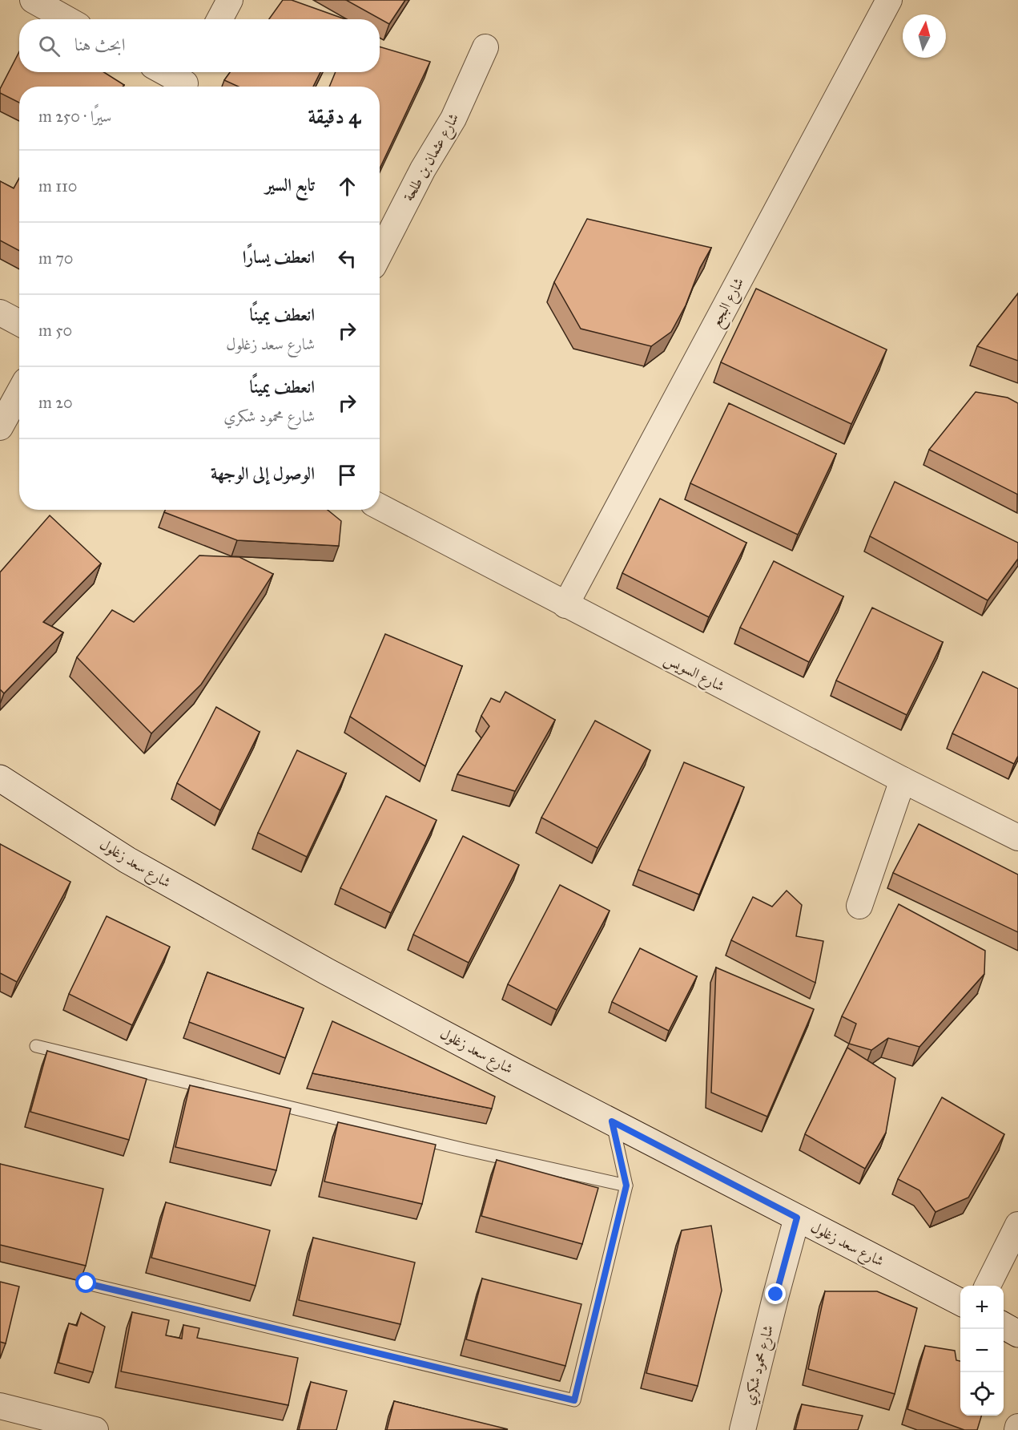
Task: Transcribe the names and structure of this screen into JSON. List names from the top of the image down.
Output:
{
  "streets": {
    "main road": ["شارع سعد زغلول"],
    "street": [
      "شارع عثمان بن طلحة",
      "شارع البجع",
      "شارع السويس",
      "شارع محمود شكري"
    ]
  },
  "crossings": [
    ["شارع البجع", "شارع السويس"],
    ["شارع سعد زغلول", "شارع محمود شكري"]
  ],
  "north": "top",
  "page": {
    "search": "ابحث هنا",
    "heading": ["4 دقيقة", "سيرًا · 250 m"],
    "list": [
      ["تابع السير", "110 m"],
      ["انعطف يسارًا", "70 m"],
      ["انعطف يمينًا", "شارع سعد زغلول", "50 m"],
      ["انعطف يمينًا", "شارع محمود شكري", "20 m"],
      "الوصول إلى الوجهة"
    ],
    "map_buttons": ["+", "−"]
  }
}
